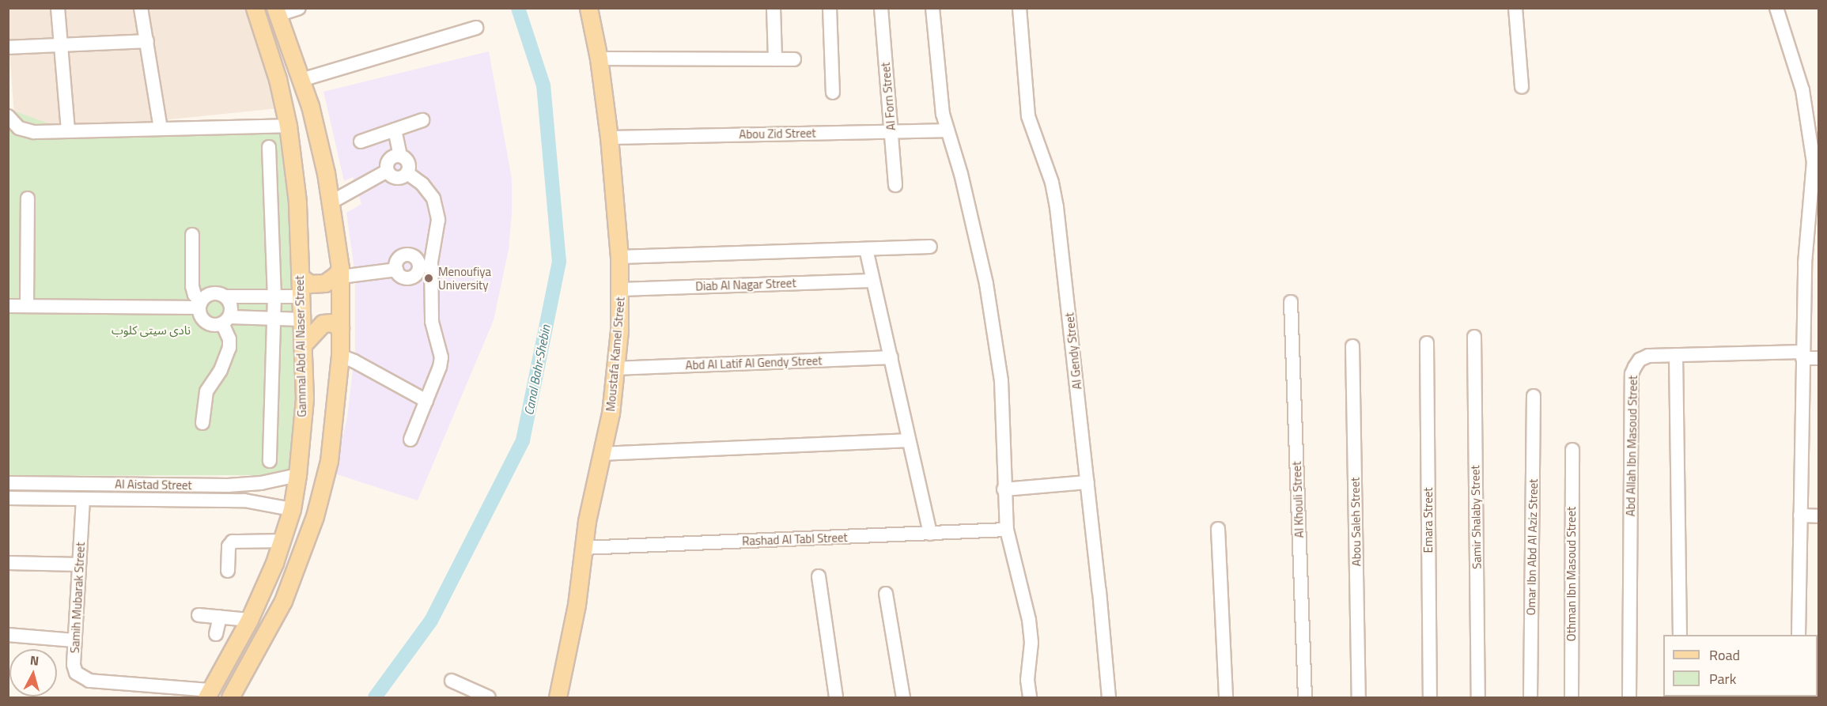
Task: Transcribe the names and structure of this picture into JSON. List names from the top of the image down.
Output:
{
  "streets": {
    "main road": ["Gammal Abd Al Naser Street", "Moustafa Kamel Street"],
    "street": [
      "Al Forn Street",
      "Abou Zid Street",
      "Diab Al Nagar Street",
      "Al Gendy Street",
      "Abd Al Latif Al Gendy Street",
      "Abd Allah Ibn Masoud Street",
      "Al Aistad Street",
      "Al Khouli Street",
      "Samir Shalaby Street",
      "Emara Street",
      "Abou Saleh Street",
      "Rashad Al Tabl Street",
      "Omar Ibn Abd Al Aziz Street",
      "Othman Ibn Masoud Street",
      "Samih Mubarak Street"
    ]
  },
  "crossings": [
    ["Al Forn Street", "Abou Zid Street"],
    ["Abou Zid Street", "Moustafa Kamel Street"],
    ["Diab Al Nagar Street", "Moustafa Kamel Street"],
    ["Gammal Abd Al Naser Street", "Al Aistad Street"],
    ["Gammal Abd Al Naser Street", "Samih Mubarak Street"],
    ["Moustafa Kamel Street", "Abd Al Latif Al Gendy Street"],
    ["Moustafa Kamel Street", "Rashad Al Tabl Street"],
    ["Al Aistad Street", "Samih Mubarak Street"]
  ],
  "water": ["Canal Bahr-Shebin"],
  "parks": ["نادى سيتى كلوب"],
  "places": ["Menoufiya University"],
  "legend": ["Road", "Park"],
  "north": "top"
}
